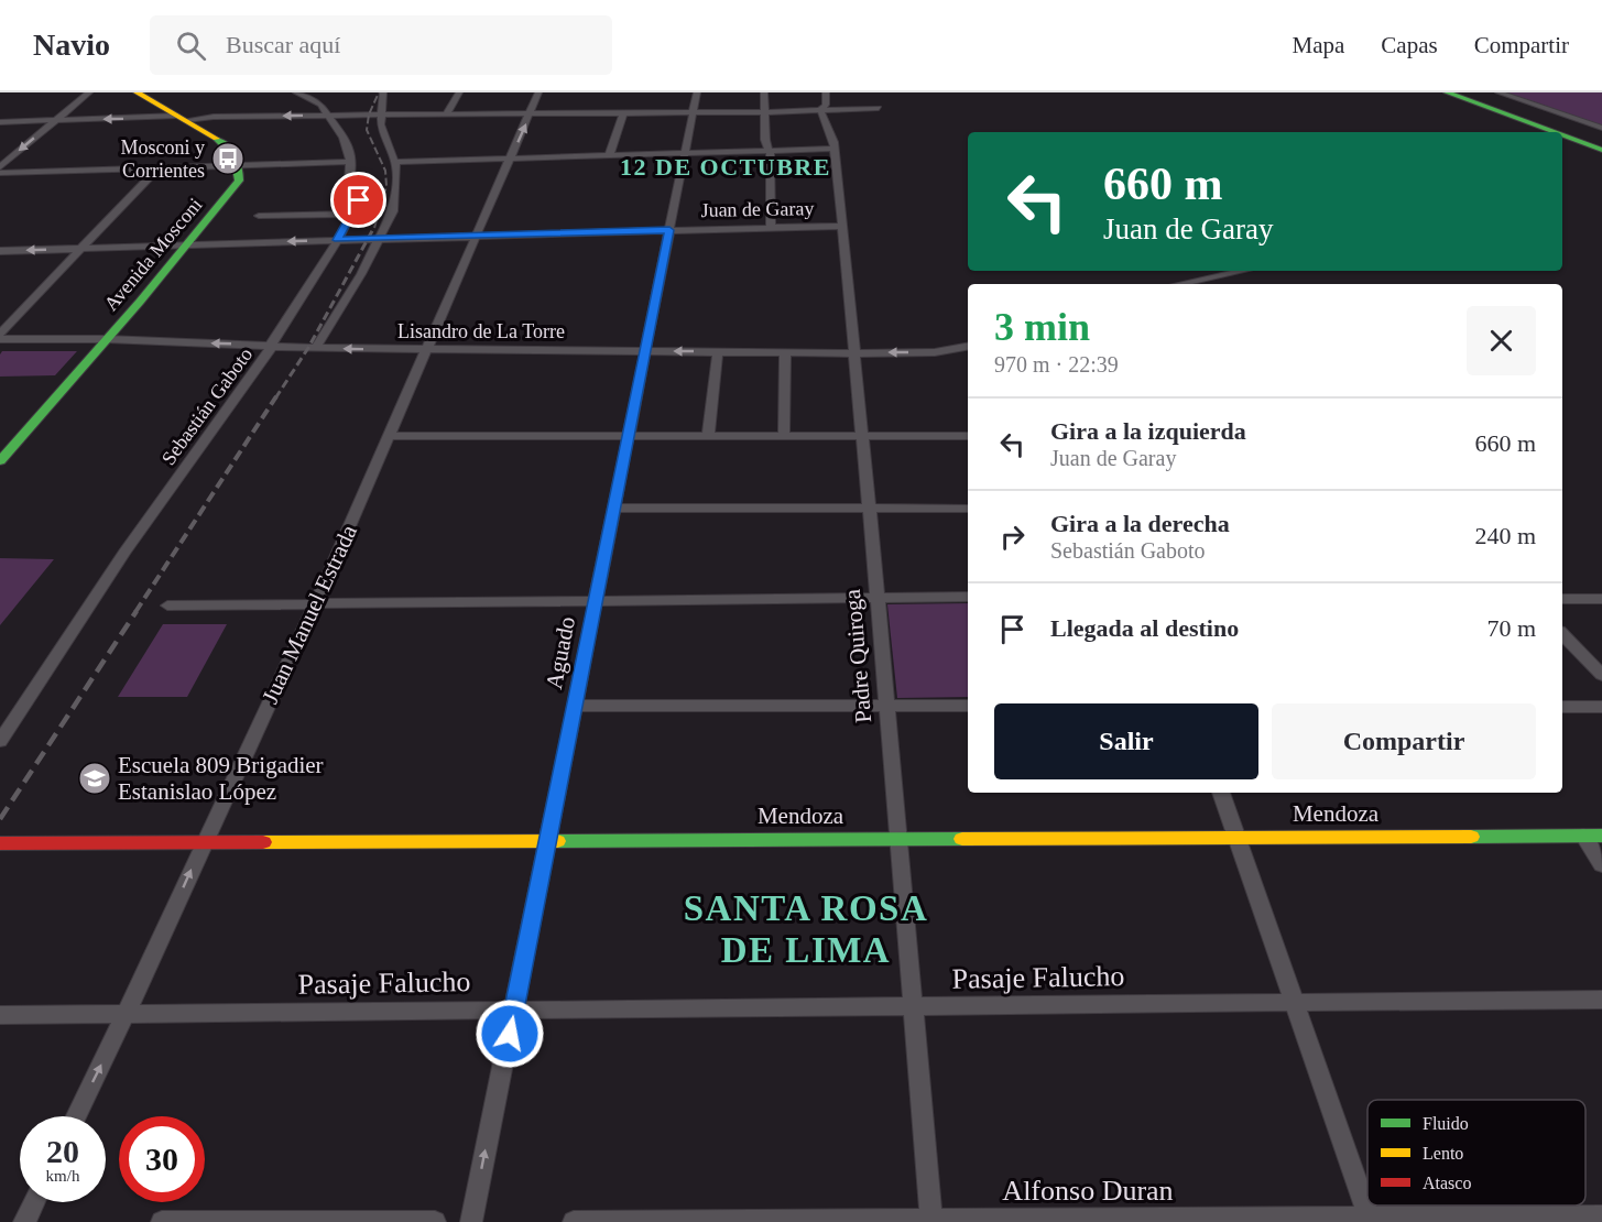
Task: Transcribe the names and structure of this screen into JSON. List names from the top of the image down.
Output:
{
  "streets": {
    "main road": ["Avenida Mosconi", "Mendoza"],
    "street": [
      "Juan de Garay",
      "Lisandro de La Torre",
      "Sebastián Gaboto",
      "Juan Manuel Estrada",
      "Aguado",
      "Padre Quiroga",
      "Pasaje Falucho",
      "Alfonso Duran"
    ]
  },
  "crossings": [
    ["Juan de Garay", "Avenida Mosconi"],
    ["Juan de Garay", "Sebastián Gaboto"],
    ["Juan de Garay", "Juan Manuel Estrada"],
    ["Juan de Garay", "Aguado"],
    ["Juan de Garay", "Padre Quiroga"],
    ["Avenida Mosconi", "Lisandro de La Torre"],
    ["Lisandro de La Torre", "Sebastián Gaboto"],
    ["Lisandro de La Torre", "Juan Manuel Estrada"],
    ["Lisandro de La Torre", "Aguado"],
    ["Lisandro de La Torre", "Padre Quiroga"],
    ["Juan Manuel Estrada", "Mendoza"],
    ["Juan Manuel Estrada", "Pasaje Falucho"],
    ["Aguado", "Mendoza"],
    ["Aguado", "Pasaje Falucho"],
    ["Padre Quiroga", "Mendoza"],
    ["Padre Quiroga", "Pasaje Falucho"],
    ["Padre Quiroga", "Alfonso Duran"]
  ],
  "districts": ["12 DE OCTUBRE", "SANTA ROSA DE LIMA"],
  "places": {
    "bus stop": ["Mosconi y Corrientes"],
    "school or university": ["Escuela 809 Brigadier Estanislao López"]
  },
  "legend": ["Fluido", "Lento", "Atasco"],
  "page": {
    "header": "Navio",
    "search": "Buscar aquí",
    "nav": ["Mapa", "Capas", "Compartir"],
    "turn": ["660 m", "Juan de Garay"],
    "heading": ["3 min", "970 m · 22:39"],
    "list": [
      {
        "name": "Gira a la izquierda",
        "note": "Juan de Garay",
        "value": "660 m"
      },
      {
        "name": "Gira a la derecha",
        "note": "Sebastián Gaboto",
        "value": "240 m"
      },
      {
        "name": "Llegada al destino",
        "value": "70 m"
      }
    ],
    "buttons": ["Salir", "Compartir"],
    "speed": "20 km/h",
    "limit": "30"
  }
}
